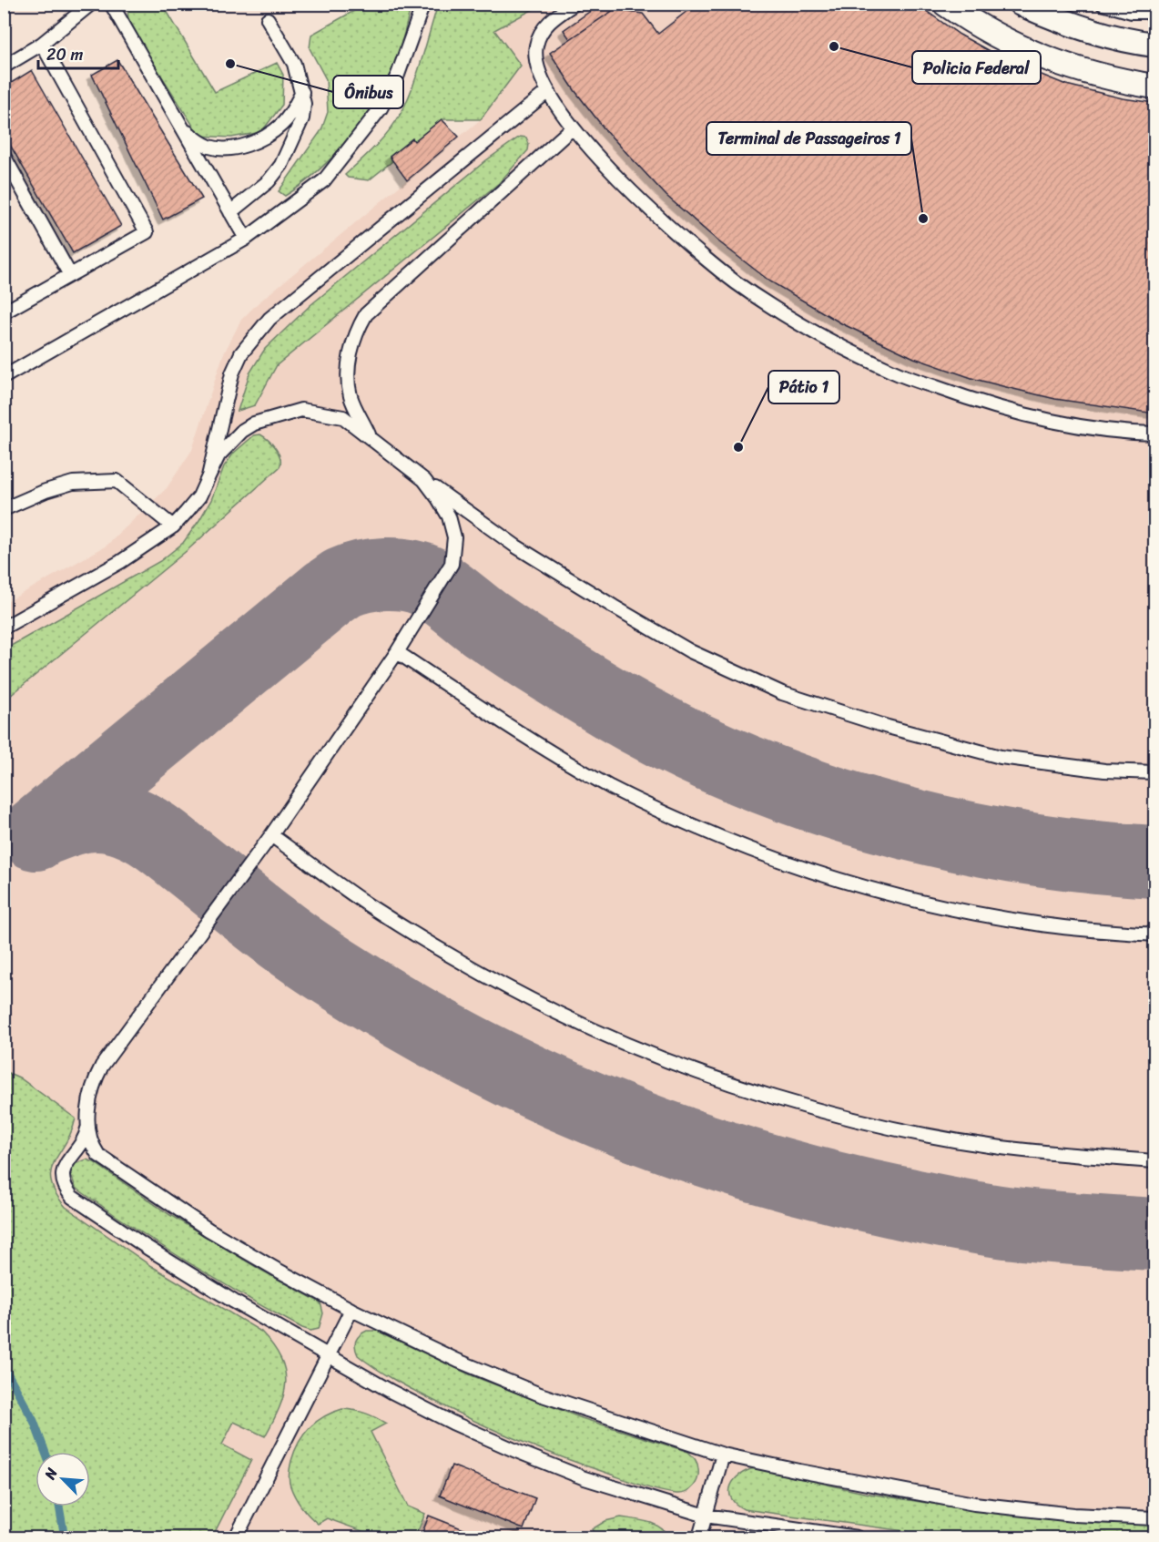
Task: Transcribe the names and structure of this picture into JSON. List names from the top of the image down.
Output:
{
  "places": [
    "Policia Federal",
    "Ônibus",
    "Terminal de Passageiros 1",
    "Pátio 1"
  ],
  "scale_bar": "20 m",
  "north": "top left"
}
